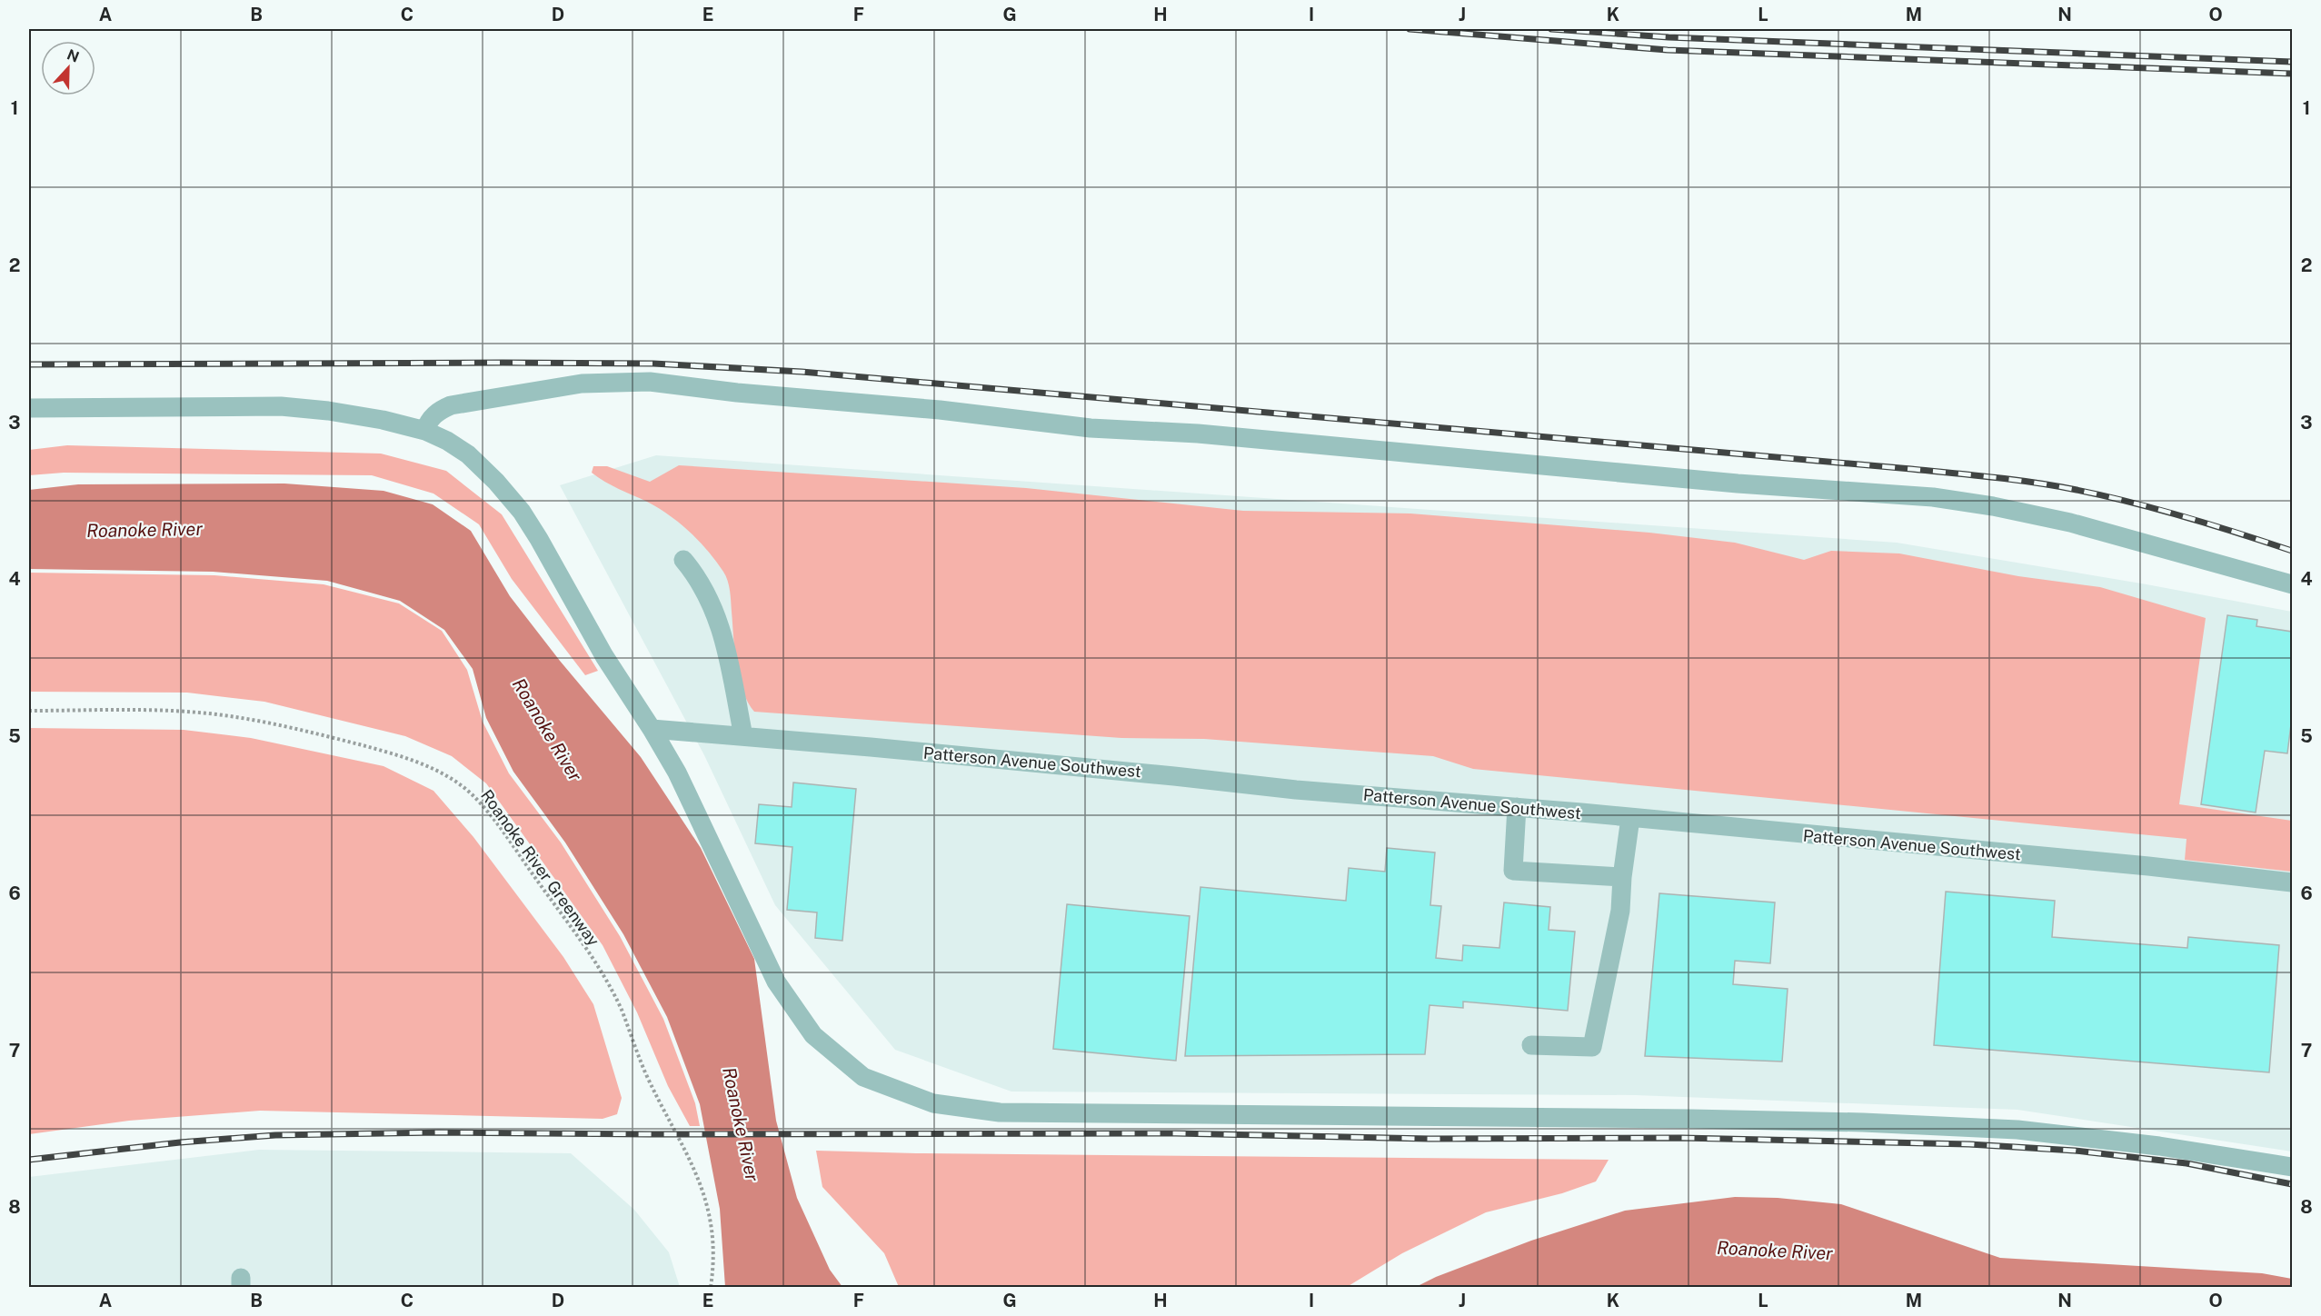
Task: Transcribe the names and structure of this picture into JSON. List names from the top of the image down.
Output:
{
  "streets": {
    "street": ["Patterson Avenue Southwest"],
    "path": ["Roanoke River Greenway"]
  },
  "water": ["Roanoke River"],
  "north": "top",
  "grid": {
    "columns": [
      "A",
      "B",
      "C",
      "D",
      "E",
      "F",
      "G",
      "H",
      "I",
      "J",
      "K",
      "L",
      "M",
      "N",
      "O"
    ],
    "rows": [
      "1",
      "2",
      "3",
      "4",
      "5",
      "6",
      "7",
      "8"
    ]
  }
}
